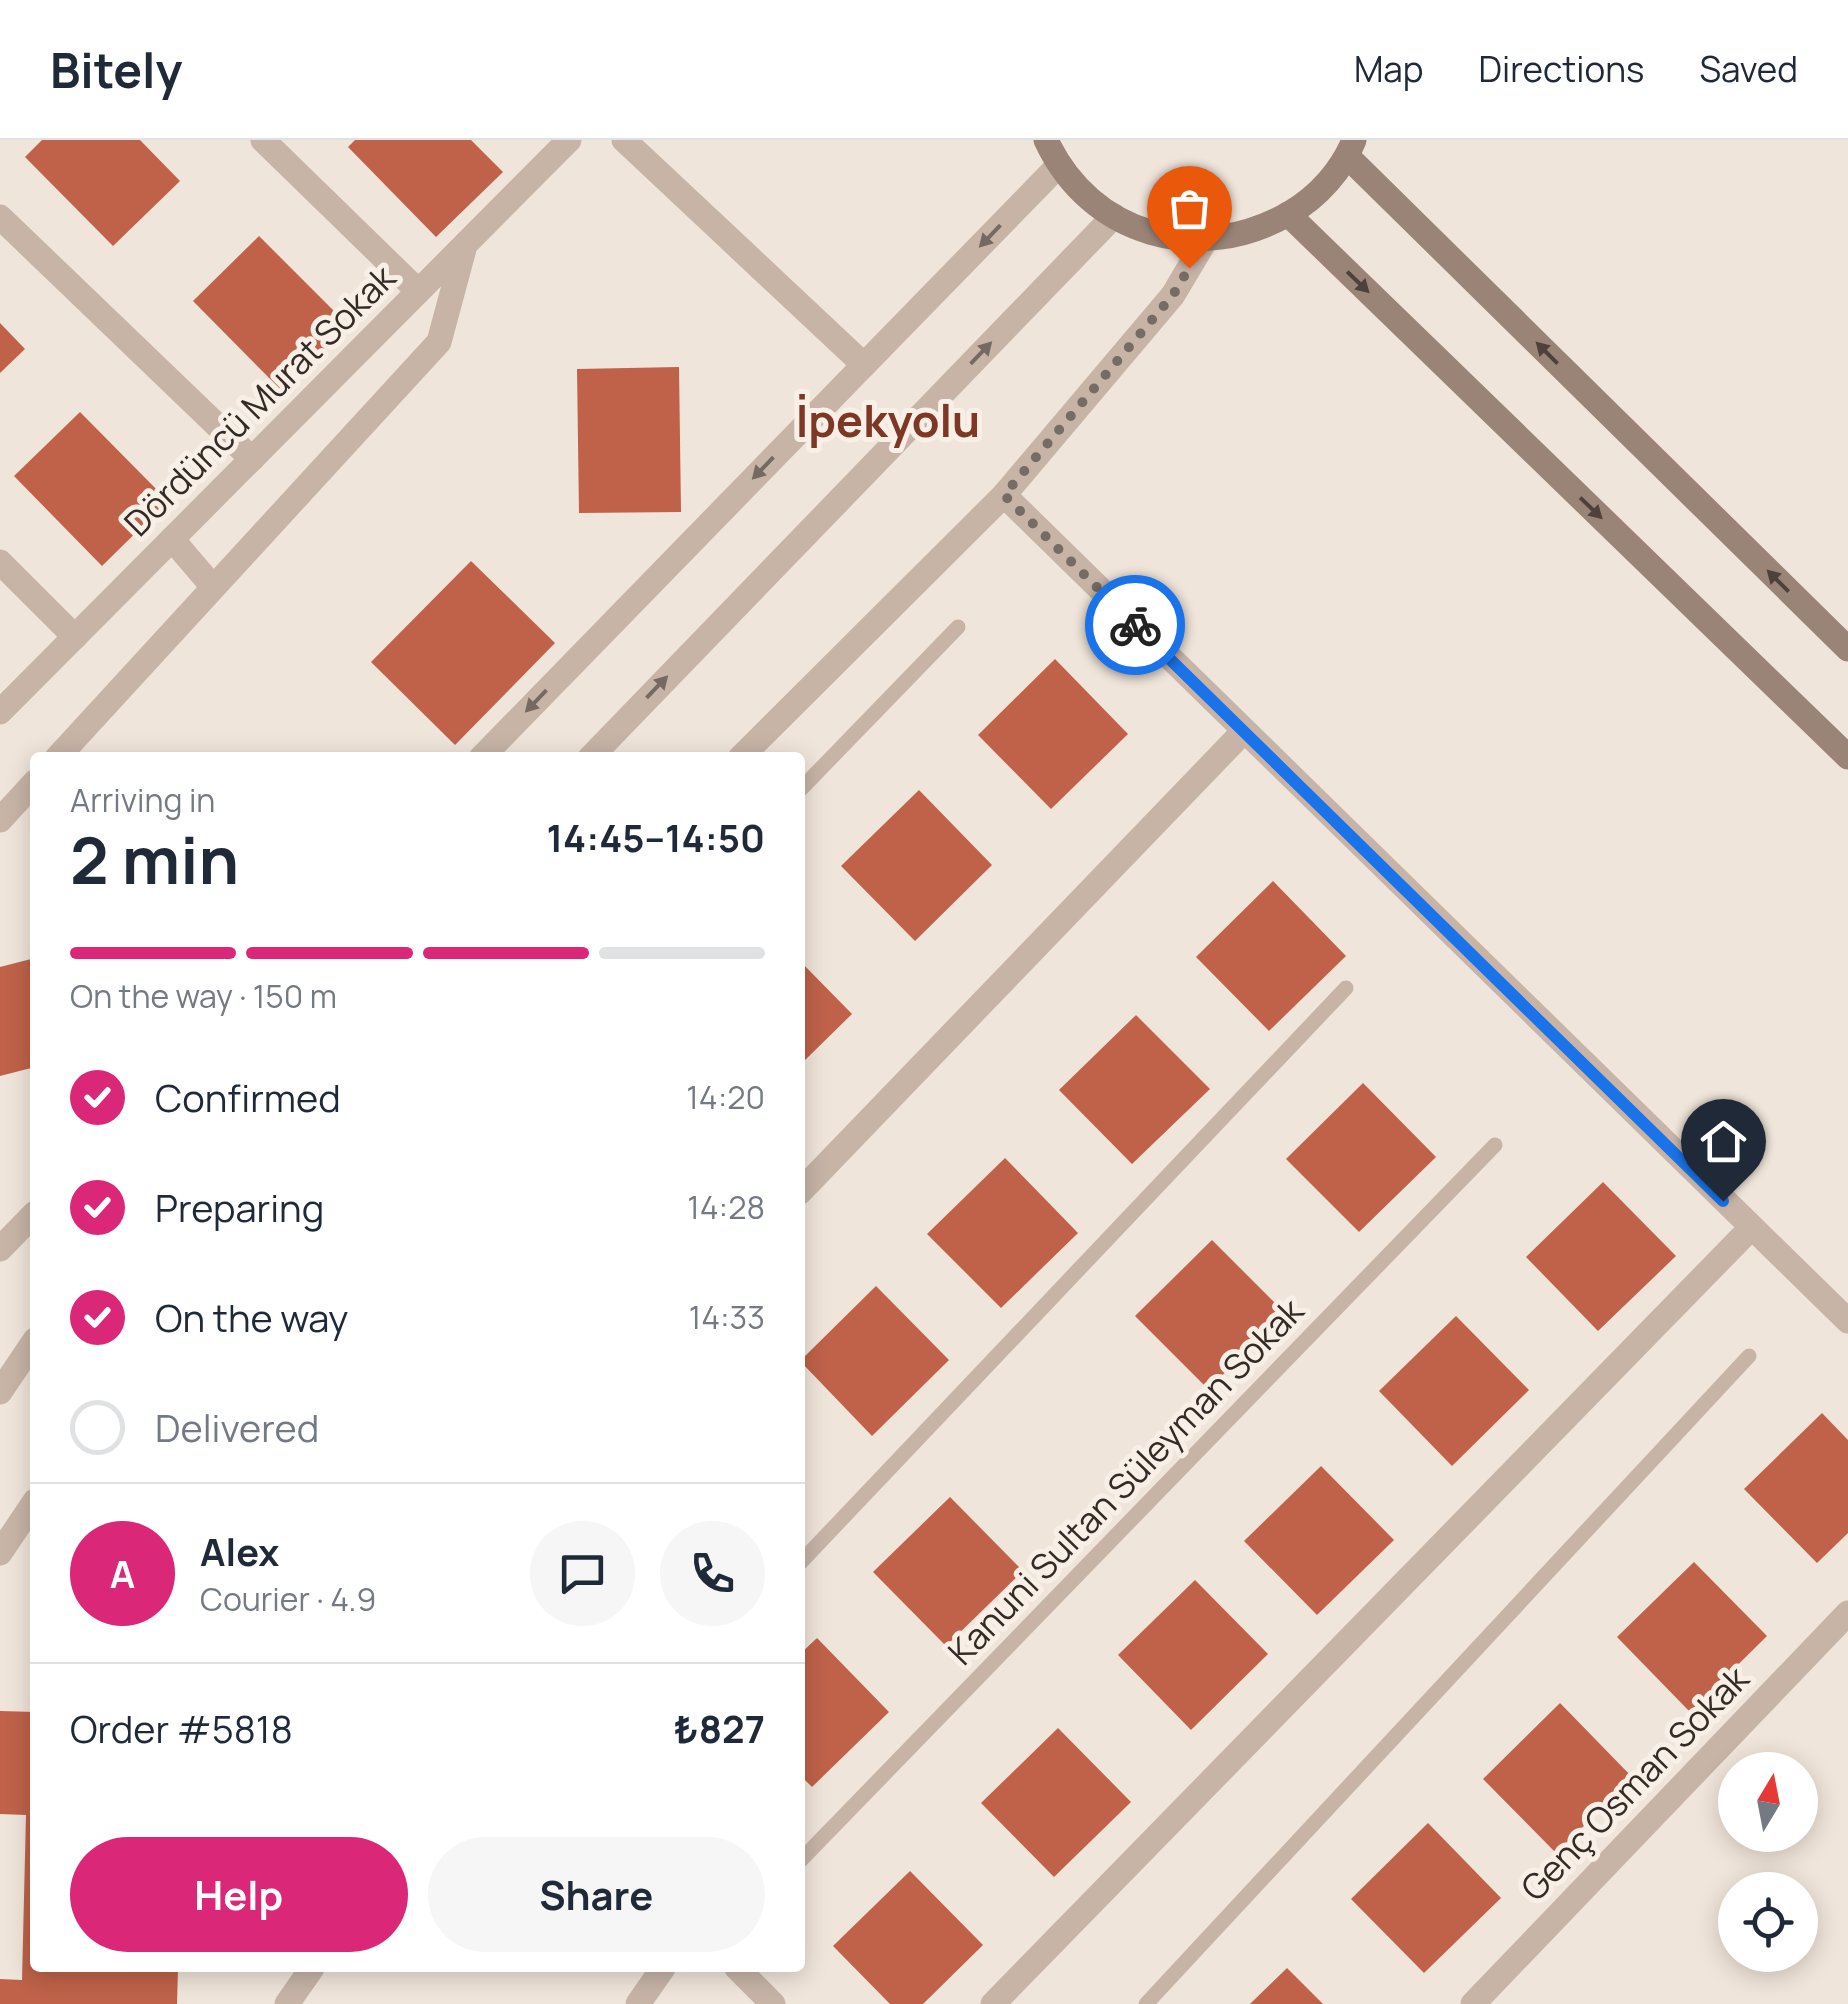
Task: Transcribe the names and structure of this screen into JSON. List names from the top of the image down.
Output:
{
  "streets": {
    "street": ["Dördüncü Murat Sokak", "Genç Osman Sokak"],
    "lane": ["Kanuni Sultan Süleyman Sokak"]
  },
  "districts": ["İpekyolu"],
  "north": "top",
  "page": {
    "header": "Bitely",
    "nav": ["Map", "Directions", "Saved"],
    "heading": ["2 min", "Arriving in", "14:45–14:50"],
    "panel": [
      "Alex",
      "Courier · 4.9",
      "Order #5818",
      "₺827"
    ],
    "bar": "On the way · 150 m",
    "list": [
      ["Confirmed", "14:20"],
      ["Preparing", "14:28"],
      ["On the way", "14:33"],
      "Delivered"
    ],
    "round": "A",
    "buttons": ["Help", "Share"]
  }
}
